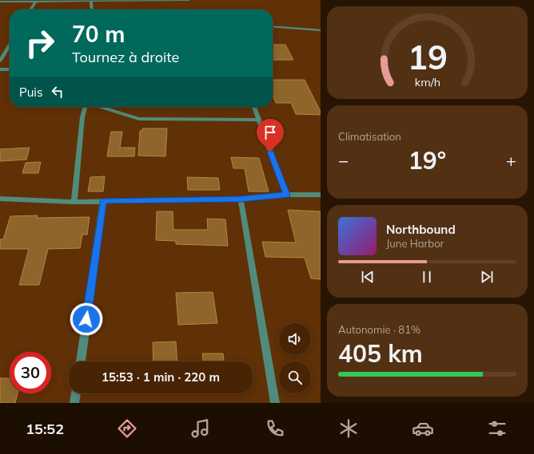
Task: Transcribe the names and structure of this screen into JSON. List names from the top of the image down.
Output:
{
  "page": {
    "turn": ["70 m", "Tournez à droite"],
    "then": "Puis",
    "tile": [
      "Climatisation",
      ["Autonomie · 81%", "405 km"]
    ],
    "heat": ["−", "19°", "+"],
    "song": ["Northbound", "June Harbor"],
    "limit": "30",
    "trip": "15:53 · 1 min · 220 m",
    "tabs": "15:52",
    "gauge": ["19", "km/h"]
  }
}
